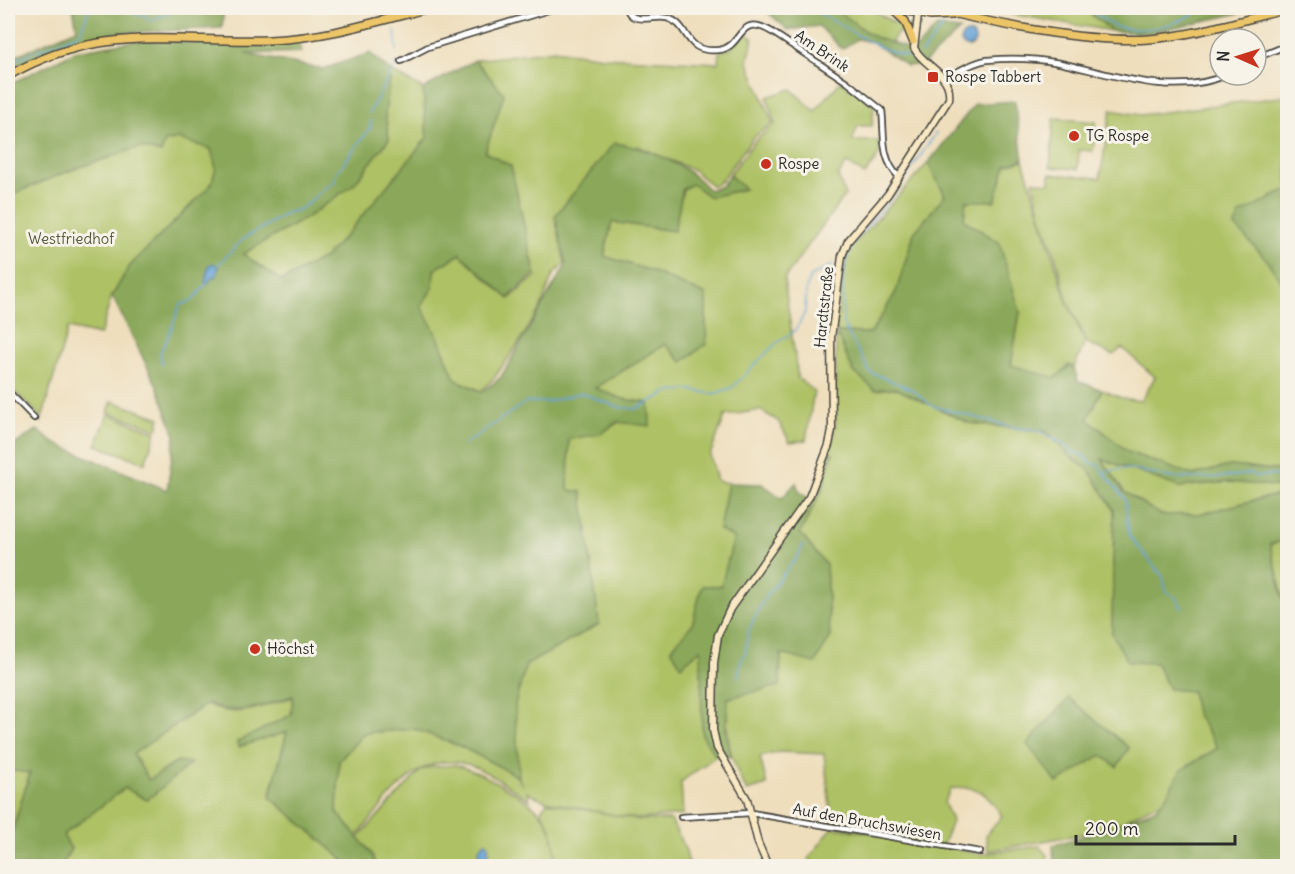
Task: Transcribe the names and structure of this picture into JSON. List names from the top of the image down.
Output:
{
  "streets": {
    "street": ["Am Brink", "Hardtstraße", "Auf den Bruchswiesen"]
  },
  "crossings": [
    ["Am Brink", "Hardtstraße"],
    ["Hardtstraße", "Auf den Bruchswiesen"]
  ],
  "parks": ["Westfriedhof"],
  "places": {
    "transit": ["Rospe Tabbert"],
    "other": ["TG Rospe", "Rospe", "Höchst"]
  },
  "scale_bar": "200 m",
  "north": "left"
}
